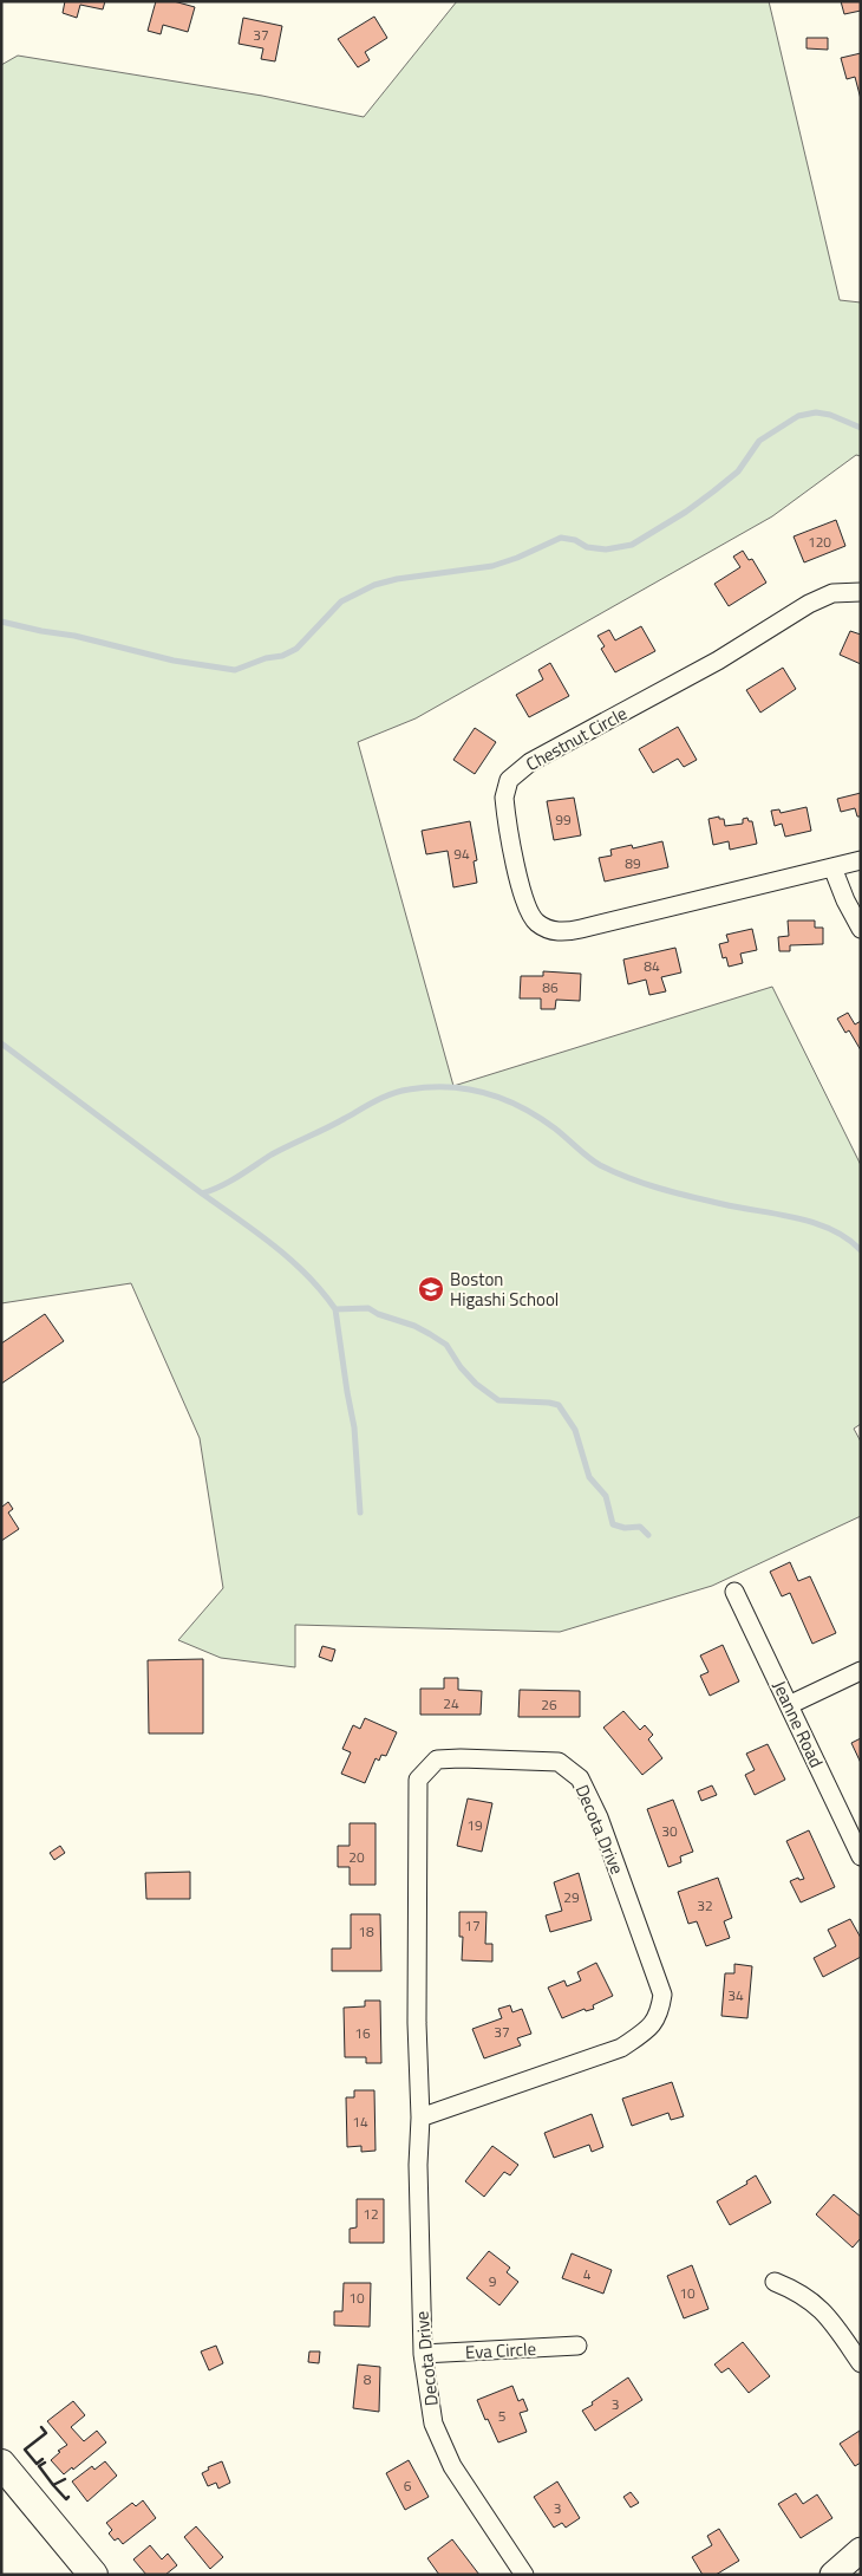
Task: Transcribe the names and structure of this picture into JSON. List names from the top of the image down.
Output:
{
  "streets": {
    "street": [
      "Chestnut Circle",
      "Jeanne Road",
      "Decota Drive",
      "Eva Circle"
    ]
  },
  "crossings": [
    ["Decota Drive", "Eva Circle"]
  ],
  "places": {
    "school or university": ["Boston Higashi School"]
  },
  "house_numbers": [
    "37",
    "120",
    "99",
    "94",
    "89",
    "84",
    "86",
    "24",
    "26",
    "19",
    "30",
    "20",
    "29",
    "32",
    "17",
    "18",
    "34",
    "37",
    "16",
    "14",
    "12",
    "4",
    "9",
    "10",
    "10",
    "8",
    "3",
    "5",
    "6",
    "3"
  ]
}
